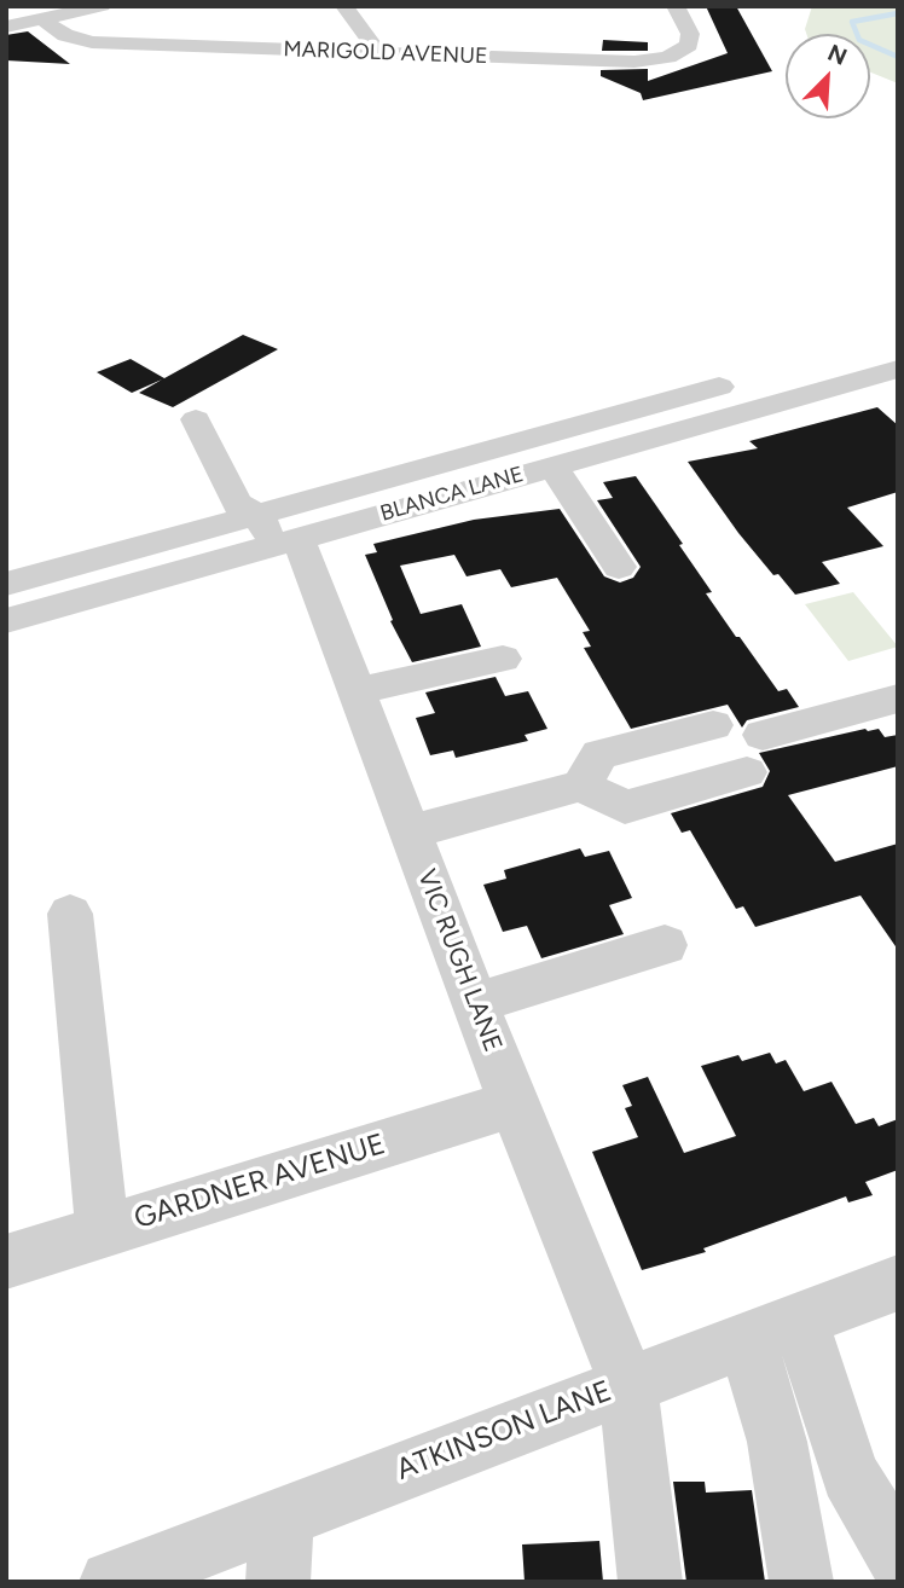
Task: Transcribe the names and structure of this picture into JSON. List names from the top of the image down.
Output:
{
  "streets": {
    "street": [
      "MARIGOLD AVENUE",
      "BLANCA LANE",
      "VIC RUGH LANE",
      "GARDNER AVENUE",
      "ATKINSON LANE"
    ]
  },
  "crossings": [
    ["BLANCA LANE", "VIC RUGH LANE"],
    ["VIC RUGH LANE", "GARDNER AVENUE"],
    ["VIC RUGH LANE", "ATKINSON LANE"]
  ],
  "north": "top right"
}
